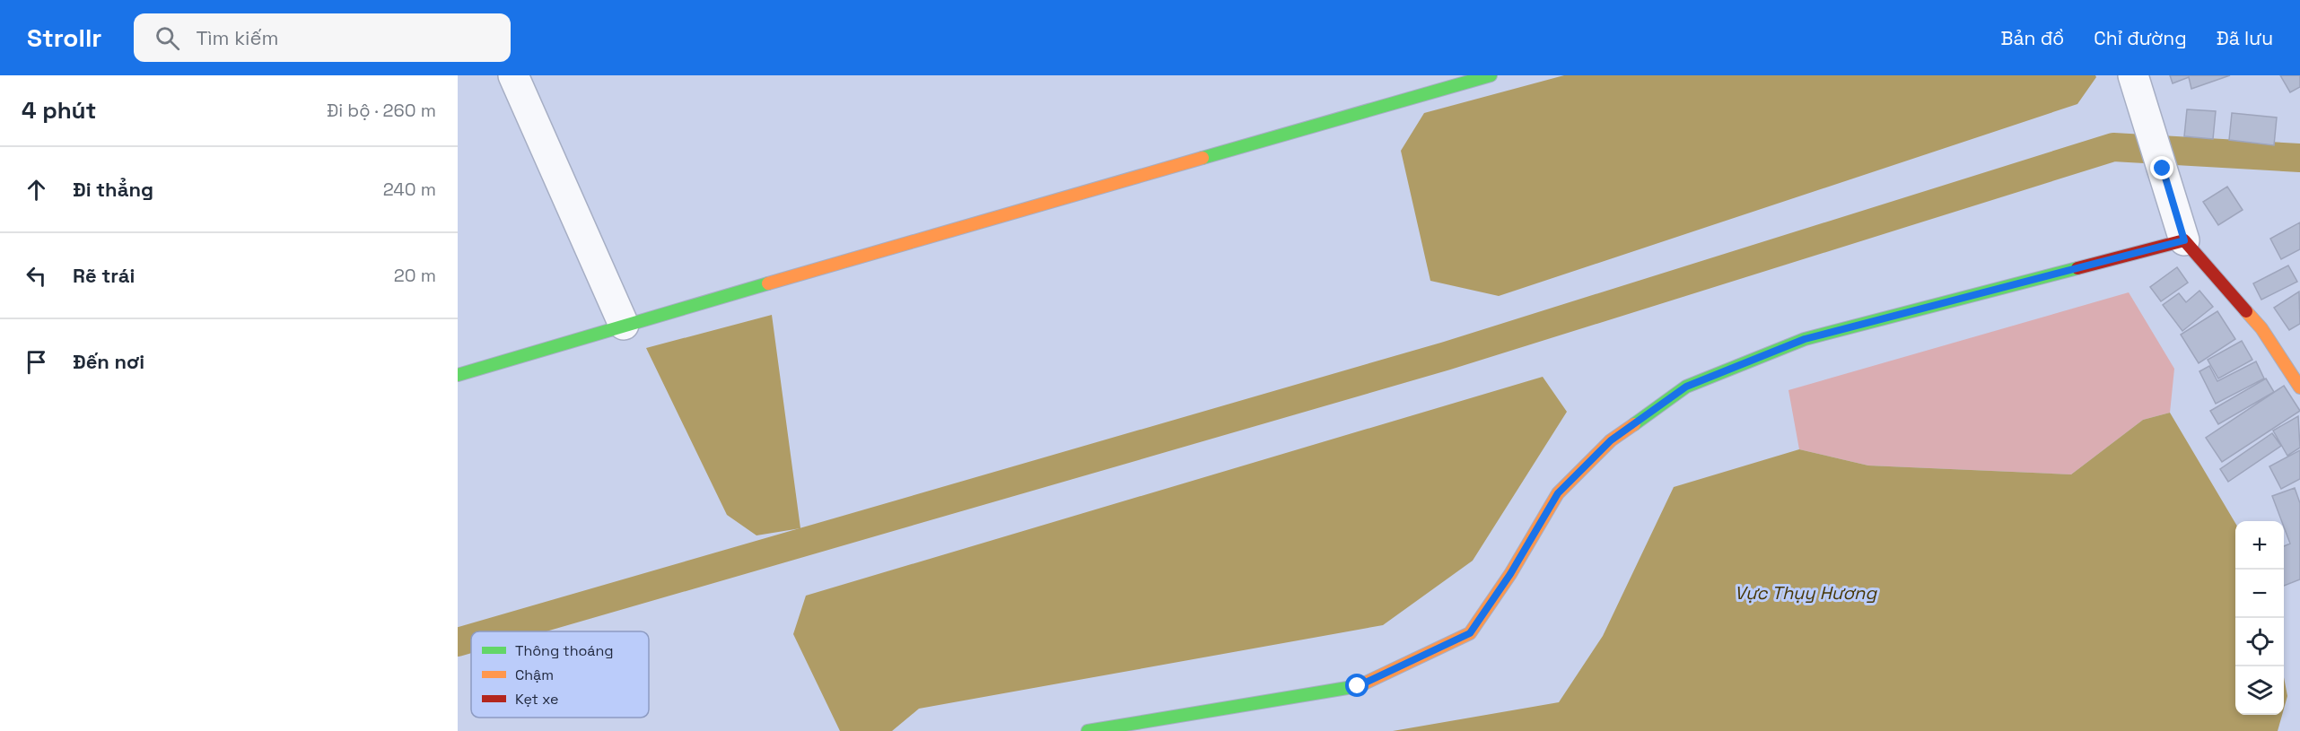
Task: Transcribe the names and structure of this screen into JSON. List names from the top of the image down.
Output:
{
  "water": ["Vực Thụy Hương"],
  "legend": ["Thông thoáng", "Chậm", "Kẹt xe"],
  "page": {
    "header": "Strollr",
    "search": "Tìm kiếm",
    "nav": ["Bản đồ", "Chỉ đường", "Đã lưu"],
    "heading": ["4 phút", "Đi bộ · 260 m"],
    "list": [
      ["Đi thẳng", "240 m"],
      ["Rẽ trái", "20 m"],
      "Đến nơi"
    ],
    "map_buttons": ["+", "−"]
  }
}
